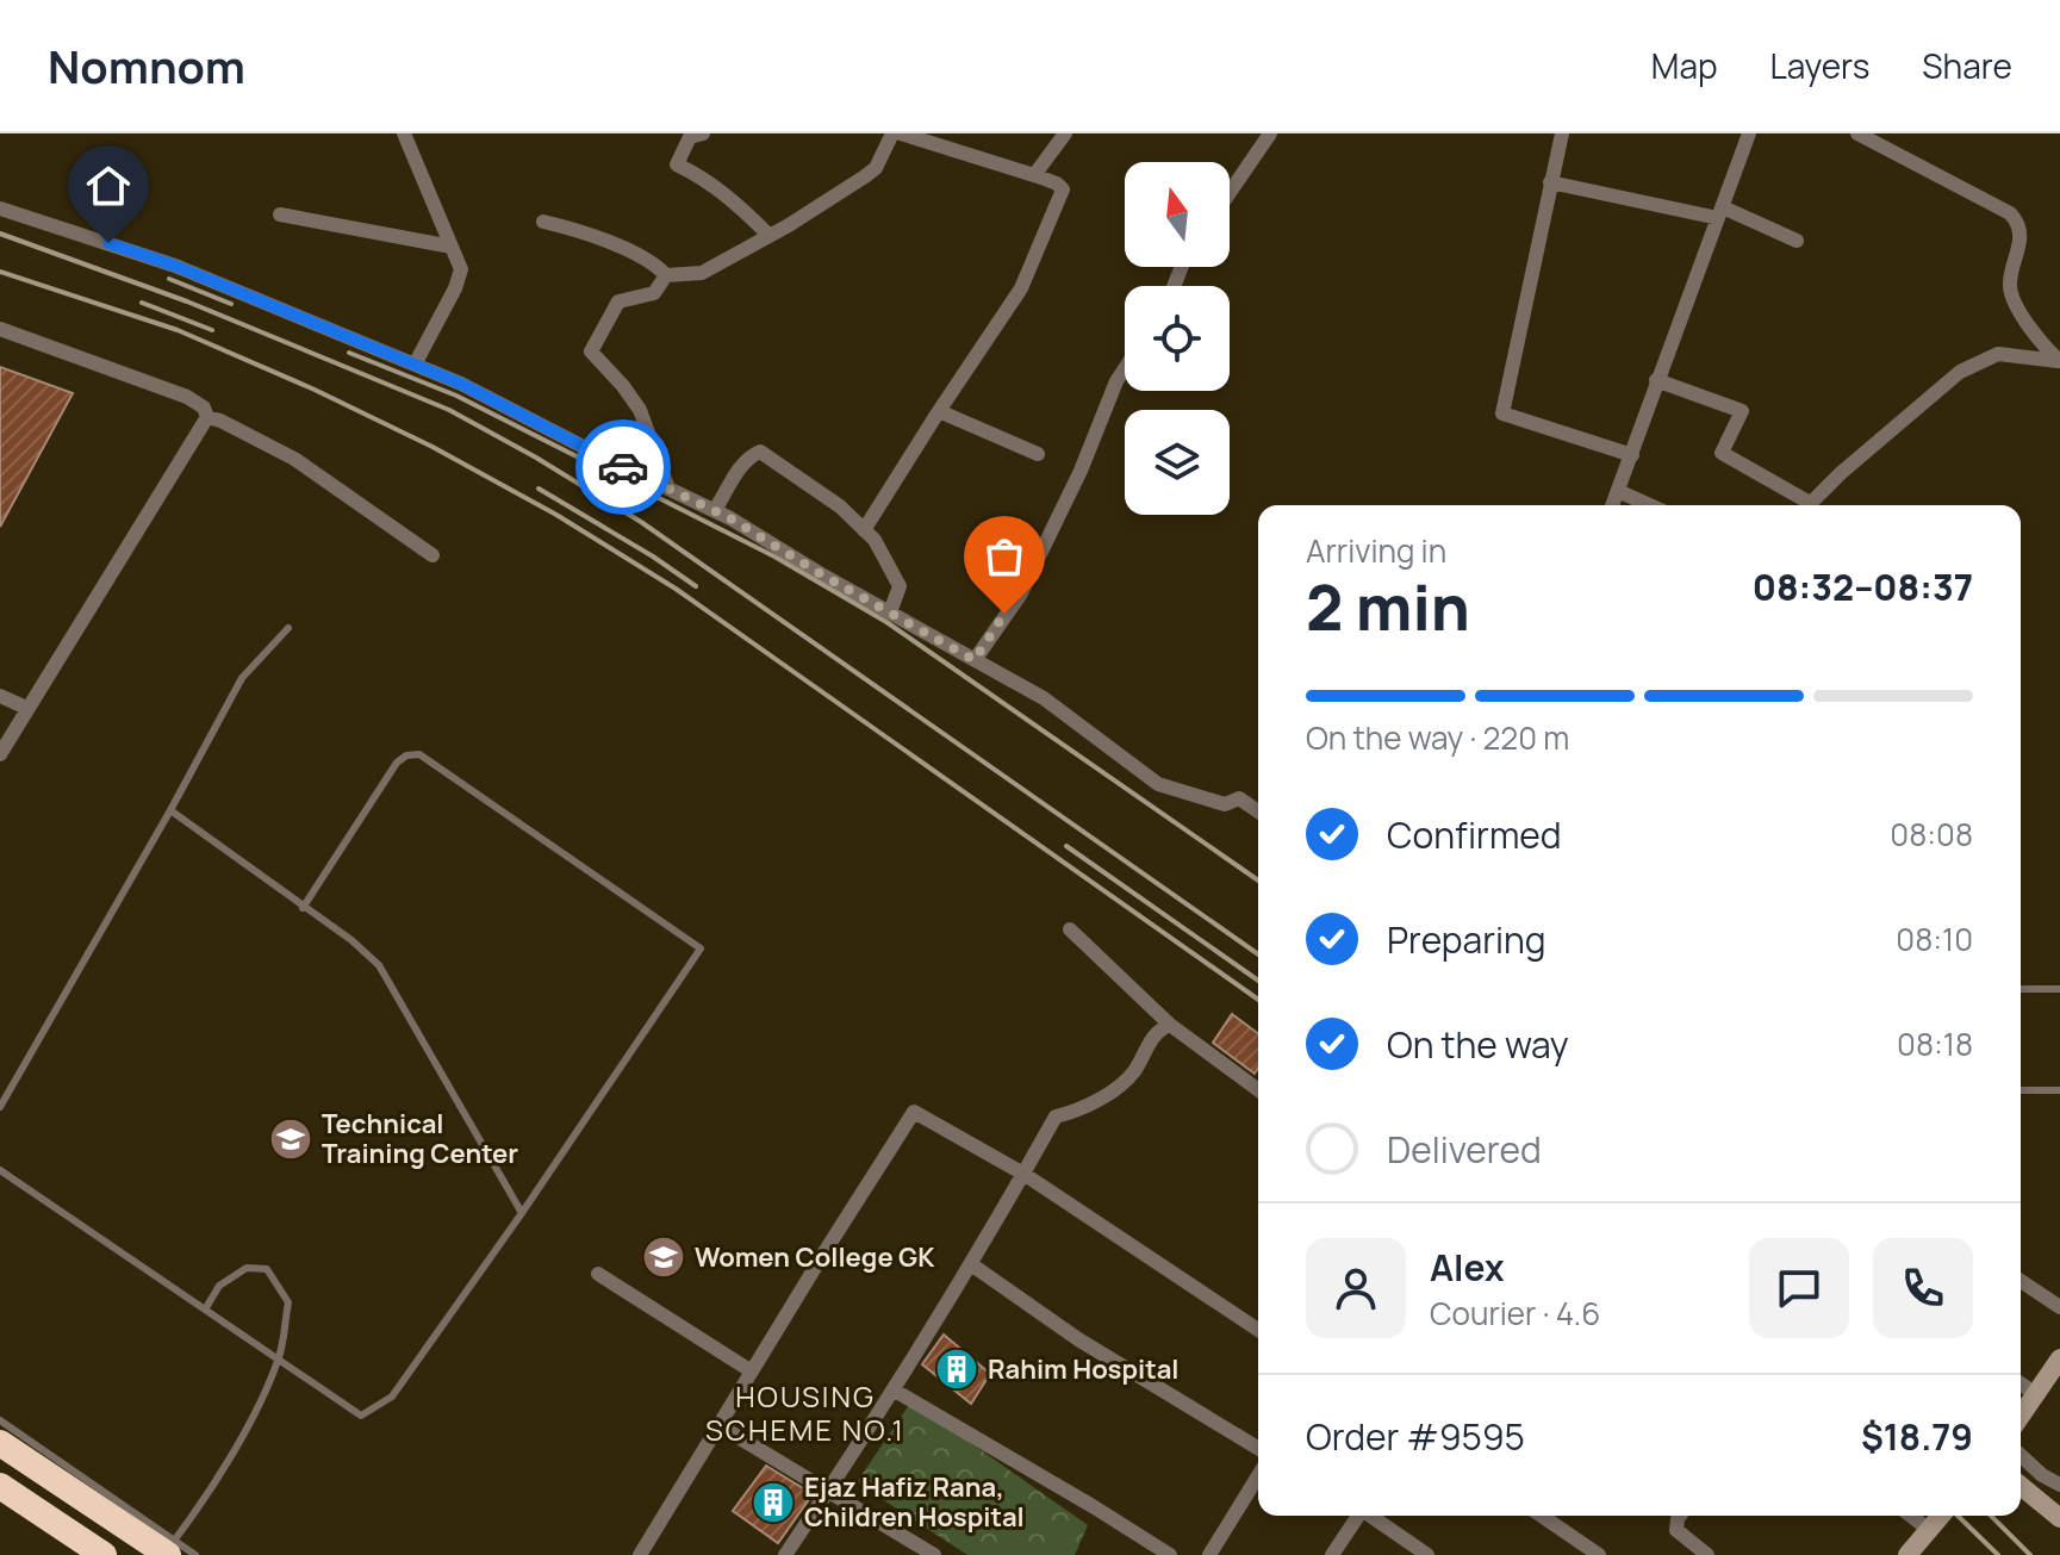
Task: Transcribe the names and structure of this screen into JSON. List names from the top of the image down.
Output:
{
  "districts": ["HOUSING SCHEME NO.1"],
  "places": {
    "school or university": ["Technical Training Center", "Women College GK"],
    "building": ["Rahim Hospital", "Ejaz Hafiz Rana, Children Hospital"]
  },
  "north": "top",
  "page": {
    "header": "Nomnom",
    "nav": ["Map", "Layers", "Share"],
    "heading": ["2 min", "Arriving in", "08:32–08:37"],
    "panel": [
      "Alex",
      "Courier · 4.6",
      "Order #9595",
      "$18.79"
    ],
    "bar": "On the way · 220 m",
    "list": [
      ["Confirmed", "08:08"],
      ["Preparing", "08:10"],
      ["On the way", "08:18"],
      "Delivered"
    ]
  }
}
